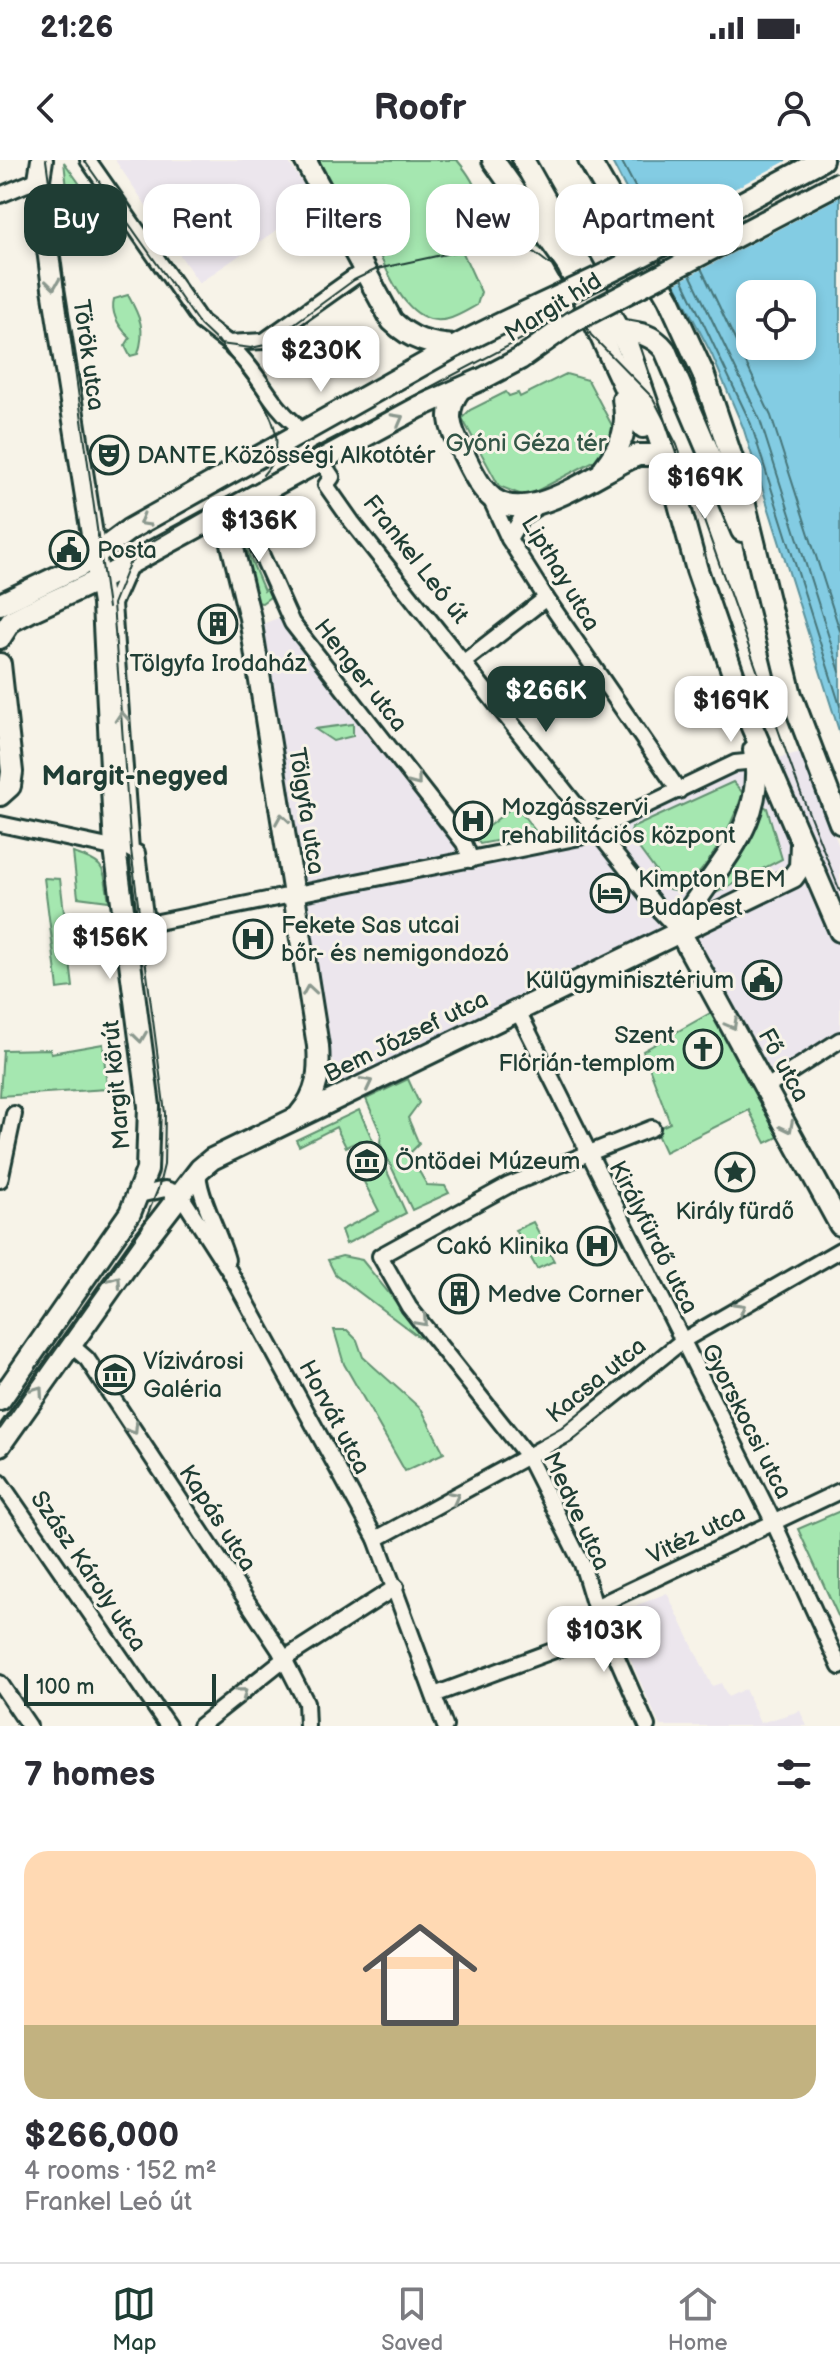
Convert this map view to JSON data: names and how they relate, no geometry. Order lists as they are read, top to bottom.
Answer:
{
  "streets": {
    "main road": [
      "Margit híd",
      "Török utca",
      "Tölgyfa utca",
      "Bem József utca",
      "Fő utca",
      "Margit körút"
    ],
    "street": [
      "Frankel Leó út",
      "Lipthay utca",
      "Henger utca",
      "Királyfürdő utca",
      "Kacsa utca",
      "Horvát utca",
      "Gyorskocsi utca",
      "Medve utca",
      "Kapás utca",
      "Vitéz utca",
      "Szász Károly utca"
    ]
  },
  "crossings": [
    ["Török utca", "Margit körút"],
    ["Frankel Leó út", "Bem József utca"],
    ["Frankel Leó út", "Fő utca"],
    ["Henger utca", "Tölgyfa utca"],
    ["Tölgyfa utca", "Bem József utca"],
    ["Tölgyfa utca", "Margit körút"],
    ["Bem József utca", "Fő utca"],
    ["Bem József utca", "Királyfürdő utca"],
    ["Bem József utca", "Horvát utca"],
    ["Királyfürdő utca", "Kacsa utca"],
    ["Királyfürdő utca", "Gyorskocsi utca"],
    ["Királyfürdő utca", "Medve utca"],
    ["Kacsa utca", "Horvát utca"],
    ["Kacsa utca", "Gyorskocsi utca"],
    ["Kacsa utca", "Medve utca"],
    ["Gyorskocsi utca", "Vitéz utca"],
    ["Medve utca", "Vitéz utca"]
  ],
  "one_way": [
    "Török utca",
    "Henger utca",
    "Tölgyfa utca",
    "Bem József utca",
    "Fő utca",
    "Kacsa utca",
    "Kapás utca"
  ],
  "districts": ["Margit-negyed"],
  "parks": ["Gyóni Géza tér"],
  "places": {
    "theatre": ["DANTE Közösségi Alkotótér"],
    "public building": ["Posta", "Külügyminisztérium"],
    "building": ["Tölgyfa Irodaház", "Medve Corner"],
    "hospital": ["Mozgásszervi rehabilitációs központ", "Fekete Sas utcai bőr- és nemigondozó", "Cakó Klinika"],
    "hotel": ["Kimpton BEM Budapest"],
    "church": ["Szent Flórián-templom"],
    "museum": ["Öntödei Múzeum", "Vízivárosi Galéria"],
    "place": ["Király fürdő"]
  },
  "scale_bar": "100 m",
  "page": {
    "status": "21:26",
    "header": "Roofr",
    "chip": [
      "Buy",
      "Rent",
      "Filters",
      "New",
      "Apartment"
    ],
    "price": [
      "$230K",
      "$169K",
      "$136K",
      "$266K",
      "$169K",
      "$156K",
      "$103K"
    ],
    "scale": "100 m",
    "heading": "7 homes",
    "list": [
      {
        "name": "$266,000",
        "note": "4 rooms · 152 m² · Frankel Leó út"
      }
    ],
    "tabs": ["Map", "Saved", "Home"]
  }
}
